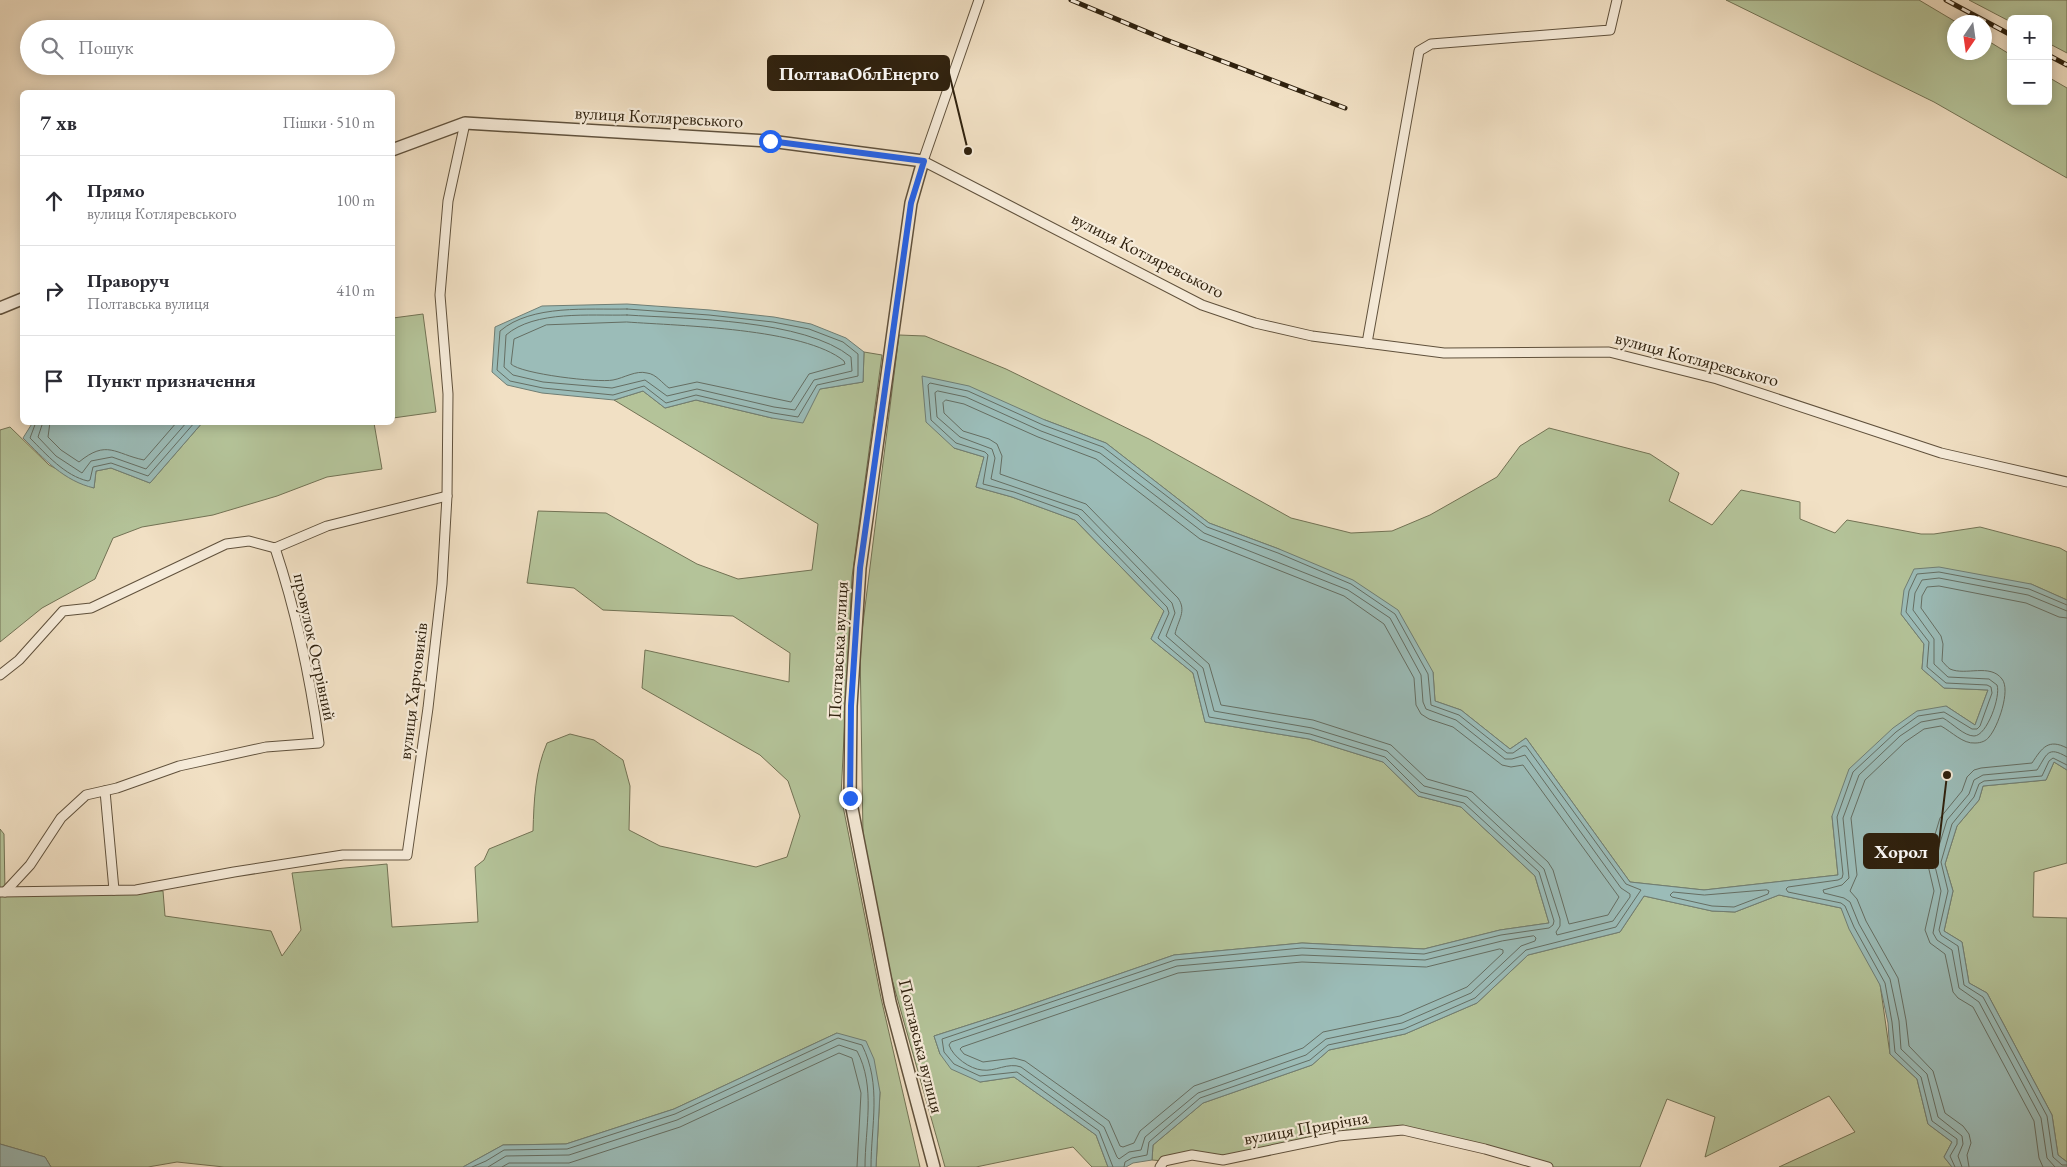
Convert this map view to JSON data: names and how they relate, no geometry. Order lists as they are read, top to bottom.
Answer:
{
  "streets": {
    "street": [
      "вулиця Котляревського",
      "провулок Острівний",
      "Полтавська вулиця",
      "вулиця Харчовиків",
      "вулиця Прирічна"
    ]
  },
  "crossings": [
    ["вулиця Котляревського", "Полтавська вулиця"],
    ["вулиця Котляревського", "вулиця Харчовиків"]
  ],
  "places": ["ПолтаваОблЕнерго", "Хорол"],
  "north": "bottom",
  "page": {
    "map_buttons": ["+", "−"],
    "search": "Пошук",
    "heading": ["7 хв", "Пішки · 510 m"],
    "list": [
      ["Прямо", "вулиця Котляревського", "100 m"],
      ["Праворуч", "Полтавська вулиця", "410 m"],
      "Пункт призначення"
    ]
  }
}
